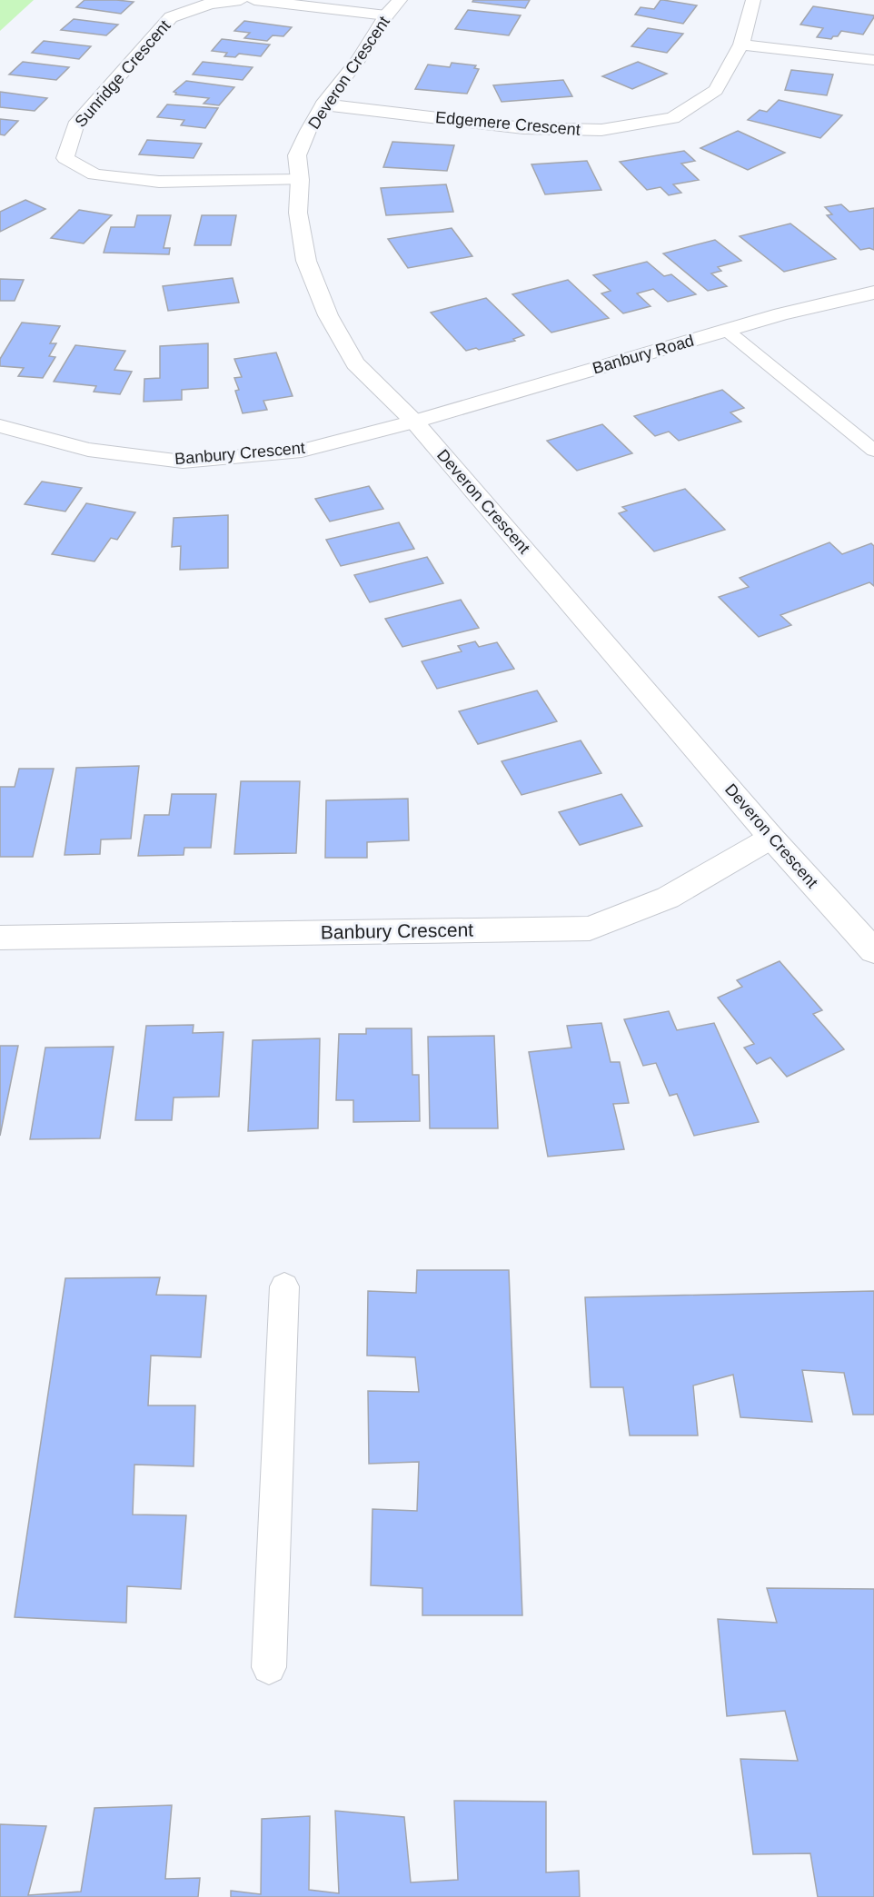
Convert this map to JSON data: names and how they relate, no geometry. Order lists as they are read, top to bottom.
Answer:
{
  "streets": {
    "street": [
      "Deveron Crescent",
      "Sunridge Crescent",
      "Edgemere Crescent",
      "Banbury Road",
      "Banbury Crescent"
    ]
  },
  "crossings": [
    ["Deveron Crescent", "Sunridge Crescent"],
    ["Deveron Crescent", "Edgemere Crescent"],
    ["Deveron Crescent", "Banbury Road"],
    ["Deveron Crescent", "Banbury Crescent"],
    ["Banbury Road", "Banbury Crescent"]
  ]
}
